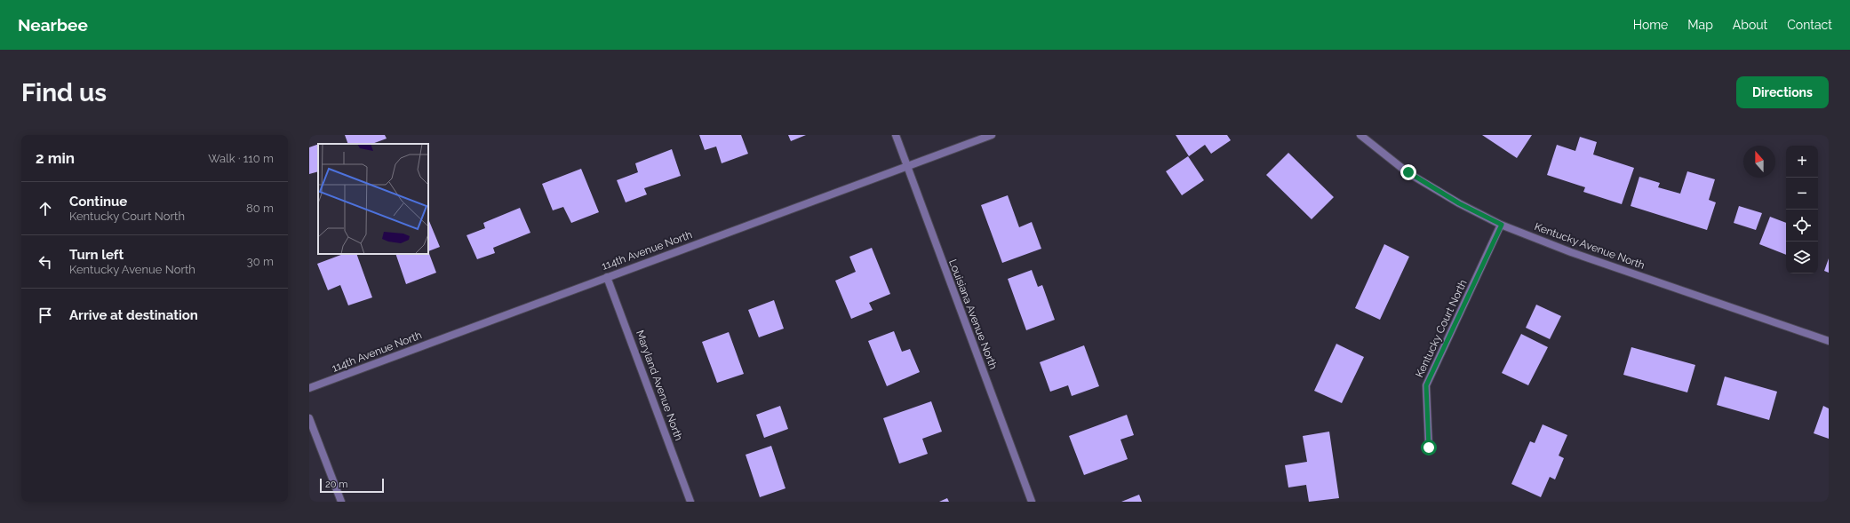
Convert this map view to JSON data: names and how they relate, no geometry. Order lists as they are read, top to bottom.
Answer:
{
  "streets": {
    "street": [
      "Kentucky Avenue North",
      "114th Avenue North",
      "Louisiana Avenue North",
      "Kentucky Court North",
      "Maryland Avenue North"
    ]
  },
  "crossings": [
    ["Kentucky Avenue North", "Kentucky Court North"],
    ["114th Avenue North", "Louisiana Avenue North"],
    ["114th Avenue North", "Maryland Avenue North"]
  ],
  "scale_bar": "20 m",
  "north": "top",
  "page": {
    "header": "Nearbee",
    "nav": [
      "Home",
      "Map",
      "About",
      "Contact"
    ],
    "buttons": "Directions",
    "title": "Find us",
    "heading": ["2 min", "Walk · 110 m"],
    "map_buttons": ["+", "−"],
    "list": [
      ["Continue", "Kentucky Court North", "80 m"],
      ["Turn left", "Kentucky Avenue North", "30 m"],
      "Arrive at destination"
    ],
    "scale": "20 m"
  }
}
